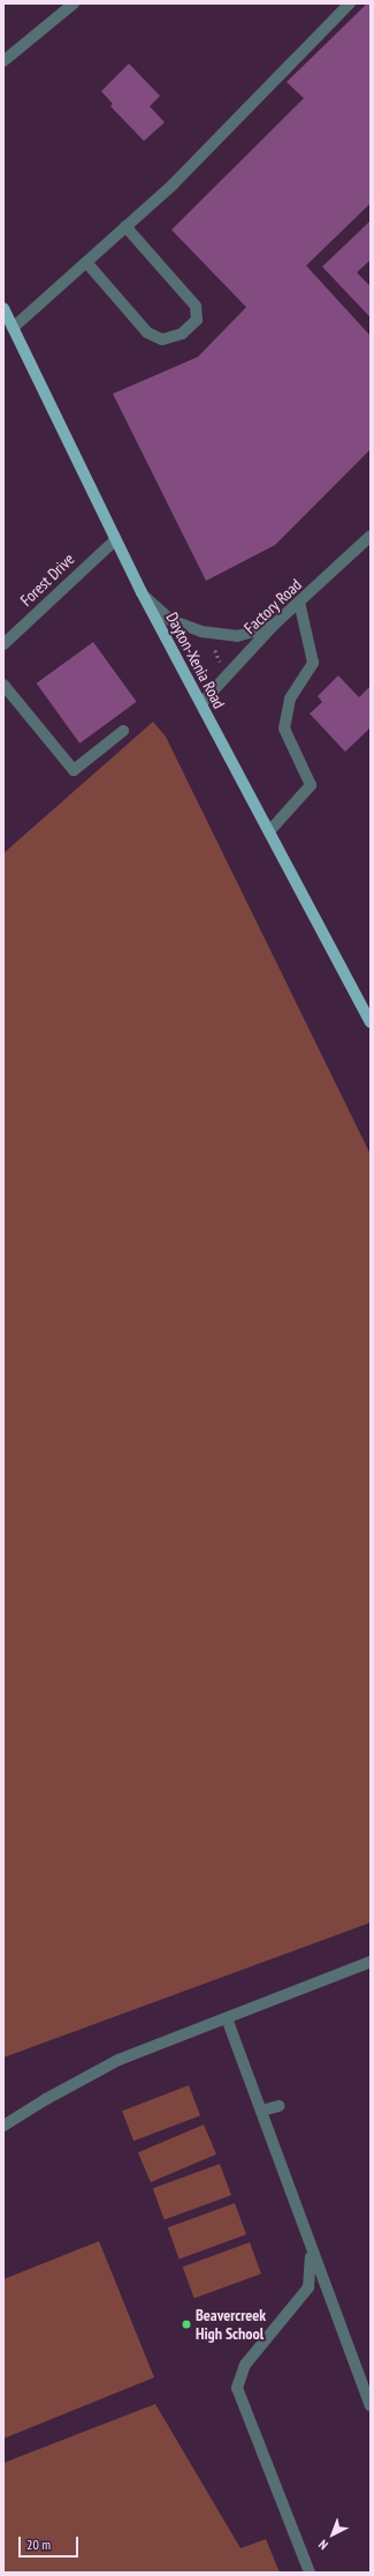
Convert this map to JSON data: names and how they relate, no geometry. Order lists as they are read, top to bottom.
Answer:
{
  "streets": {
    "main road": ["Dayton-Xenia Road"],
    "street": ["Forest Drive", "Factory Road"]
  },
  "crossings": [
    ["Forest Drive", "Dayton-Xenia Road"],
    ["Factory Road", "Dayton-Xenia Road"]
  ],
  "places": ["Beavercreek High School"],
  "scale_bar": "20 m",
  "north": "bottom left"
}
